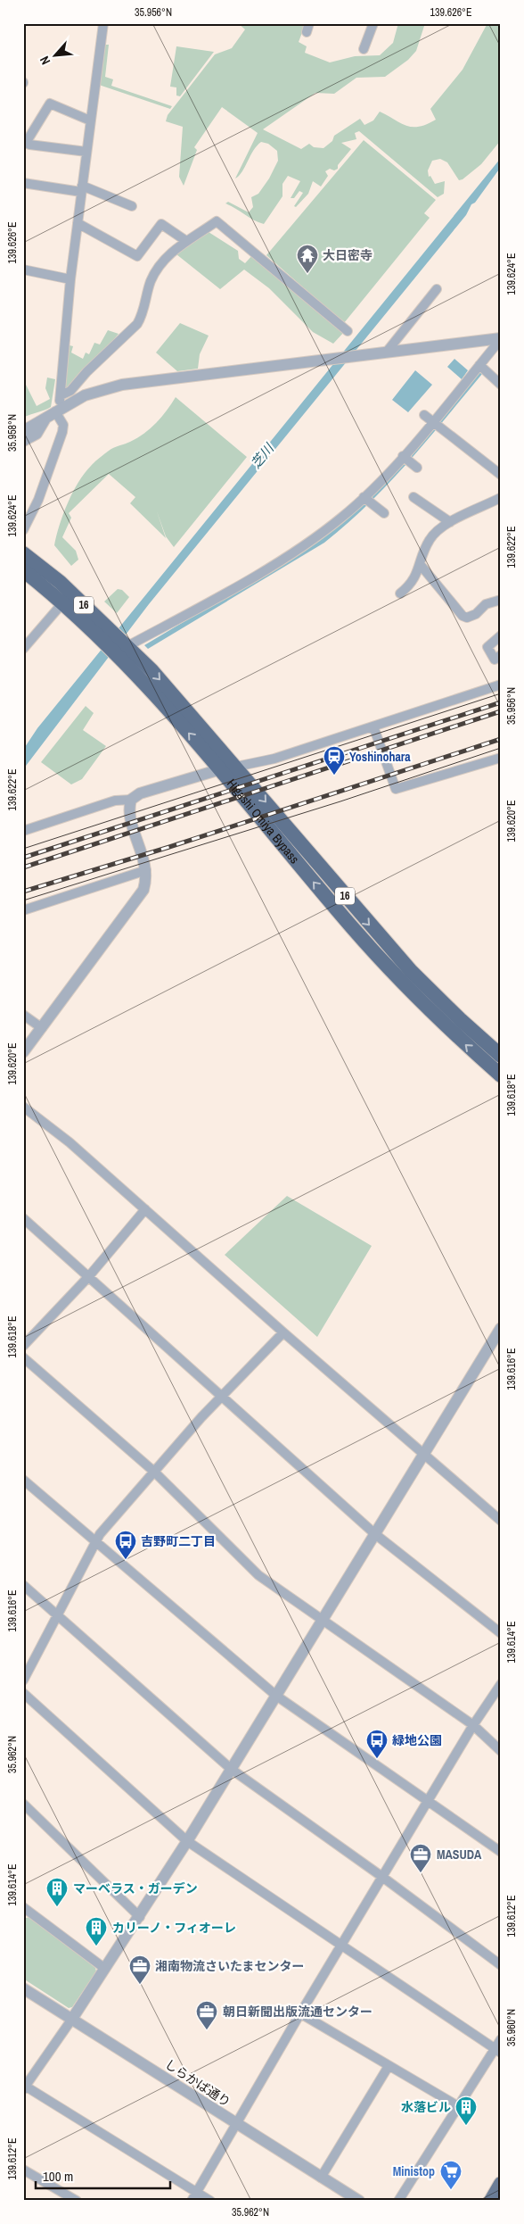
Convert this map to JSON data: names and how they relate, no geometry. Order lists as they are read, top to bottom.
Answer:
{
  "streets": {
    "highway": ["16", "Higashi Omiya Bypass"],
    "street": ["しらかば通り"]
  },
  "crossings": [
    ["16", "Higashi Omiya Bypass"]
  ],
  "water": ["芝川"],
  "places": {
    "temple": ["大日密寺"],
    "station": ["Yoshinohara"],
    "bus stop": ["吉野町二丁目", "緑地公園"],
    "office": ["MASUDA", "湘南物流さいたまセンター", "朝日新聞出版流通センター"],
    "building": ["マーベラス・ガーデン", "カリーノ・フィオーレ", "水落ビル"],
    "supermarket": ["Ministop"]
  },
  "scale_bar": "100 m",
  "north": "bottom left",
  "coordinates": [
    "35.956°N",
    "139.626°E",
    "139.624°E",
    "35.958°N",
    "139.622°E",
    "139.620°E",
    "139.618°E",
    "139.616°E",
    "139.614°E",
    "35.962°N",
    "139.612°E",
    "35.960°N"
  ]
}
